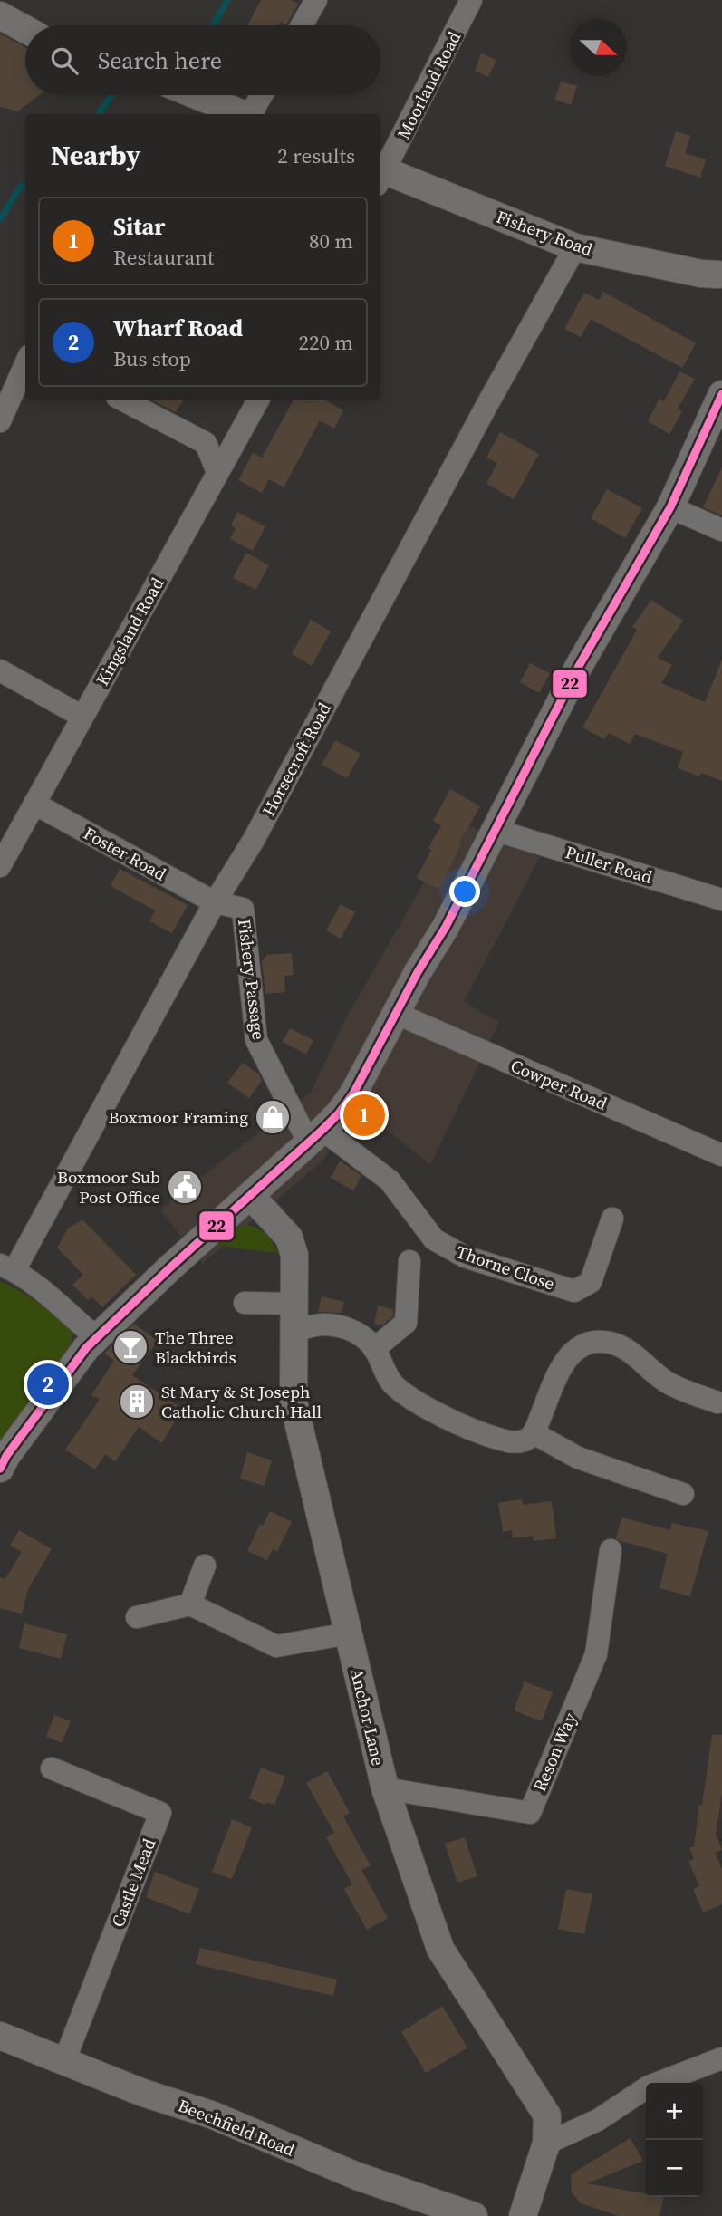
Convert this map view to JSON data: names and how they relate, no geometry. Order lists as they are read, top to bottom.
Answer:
{
  "streets": {
    "street": [
      "Moorland Road",
      "Fishery Road",
      "Kingsland Road",
      "Horsecroft Road",
      "Foster Road",
      "Puller Road",
      "Fishery Passage",
      "Cowper Road",
      "Thorne Close",
      "Anchor Lane",
      "Reson Way",
      "Castle Mead",
      "Beechfield Road"
    ]
  },
  "crossings": [
    ["Fishery Road", "Horsecroft Road"],
    ["Kingsland Road", "Foster Road"],
    ["Horsecroft Road", "Foster Road"],
    ["Horsecroft Road", "Fishery Passage"],
    ["Foster Road", "Fishery Passage"],
    ["Fishery Passage", "Thorne Close"],
    ["Anchor Lane", "Reson Way"],
    ["Castle Mead", "Beechfield Road"]
  ],
  "places": {
    "shop": ["Boxmoor Framing"],
    "public building": ["Boxmoor Sub Post Office"],
    "bar": ["The Three Blackbirds"],
    "building": ["St Mary & St Joseph Catholic Church Hall"]
  },
  "lines": ["transit line 22"],
  "north": "right",
  "page": {
    "search": "Search here",
    "heading": ["Nearby", "2 results"],
    "list": [
      {
        "mark": "1",
        "name": "Sitar",
        "note": "Restaurant",
        "value": "80 m"
      },
      {
        "mark": "2",
        "name": "Wharf Road",
        "note": "Bus stop",
        "value": "220 m"
      }
    ],
    "pins": ["1", "2"],
    "map_buttons": ["+", "−"]
  }
}
